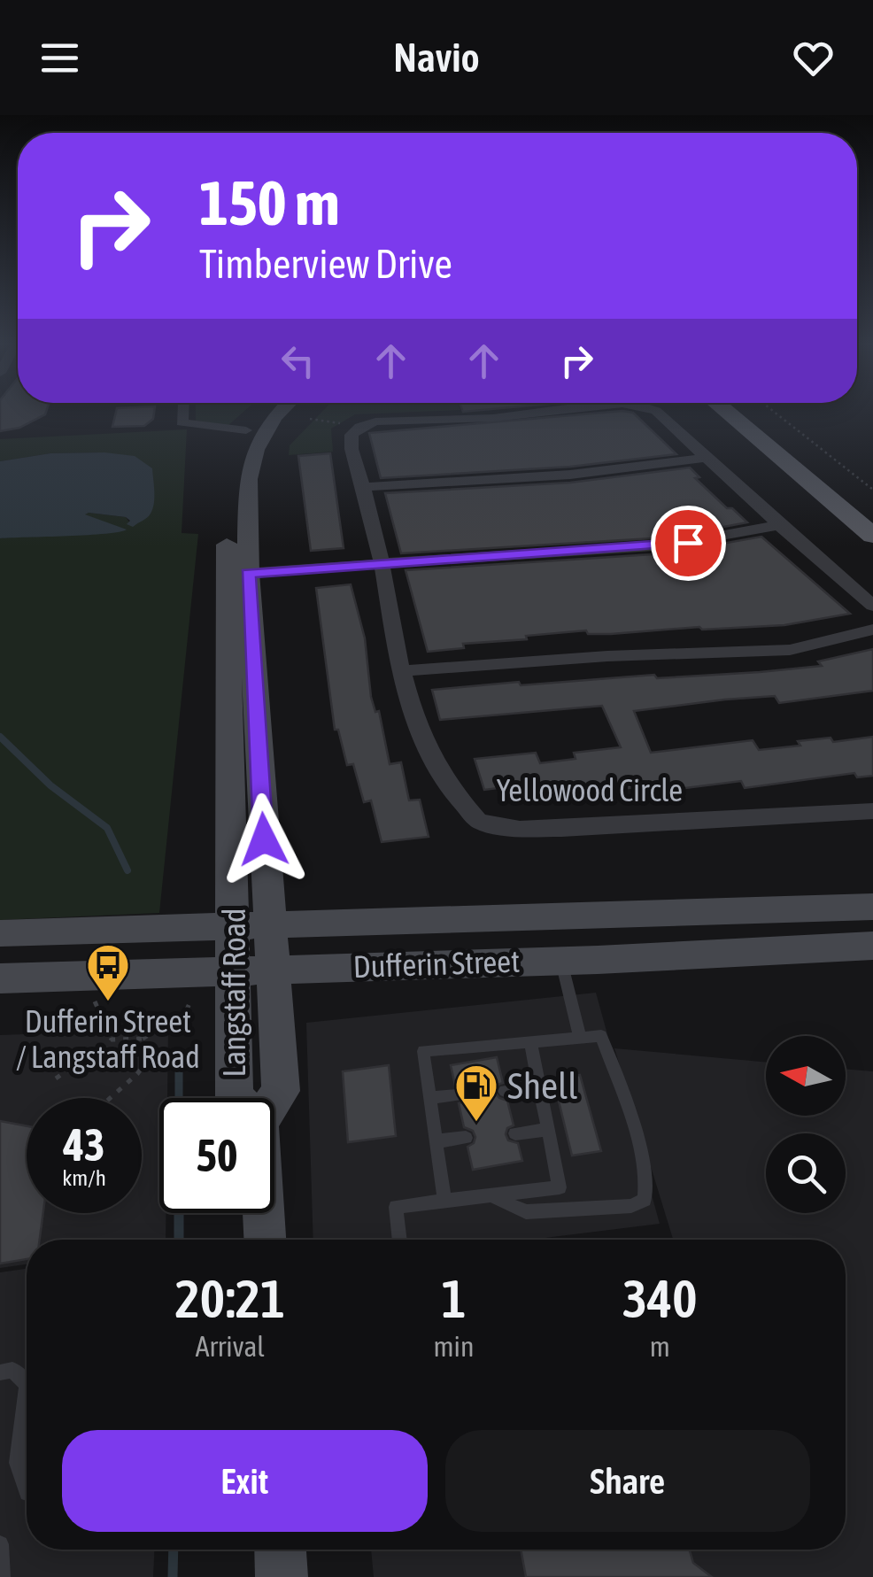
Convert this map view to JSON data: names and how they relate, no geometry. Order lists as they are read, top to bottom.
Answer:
{
  "streets": {
    "main road": ["Dufferin Street", "Langstaff Road"],
    "street": ["Yellowood Circle"]
  },
  "crossings": [
    ["Dufferin Street", "Langstaff Road"]
  ],
  "places": {
    "bus stop": ["Dufferin Street / Langstaff Road"],
    "fuel station": ["Shell"]
  },
  "north": "left",
  "page": {
    "header": "Navio",
    "turn": ["150 m", "Timberview Drive"],
    "speed": "43 km/h",
    "limit": "50",
    "eta": [
      "20:21",
      "Arrival",
      "1",
      "min",
      "340",
      "m"
    ],
    "buttons": ["Exit", "Share"]
  }
}
